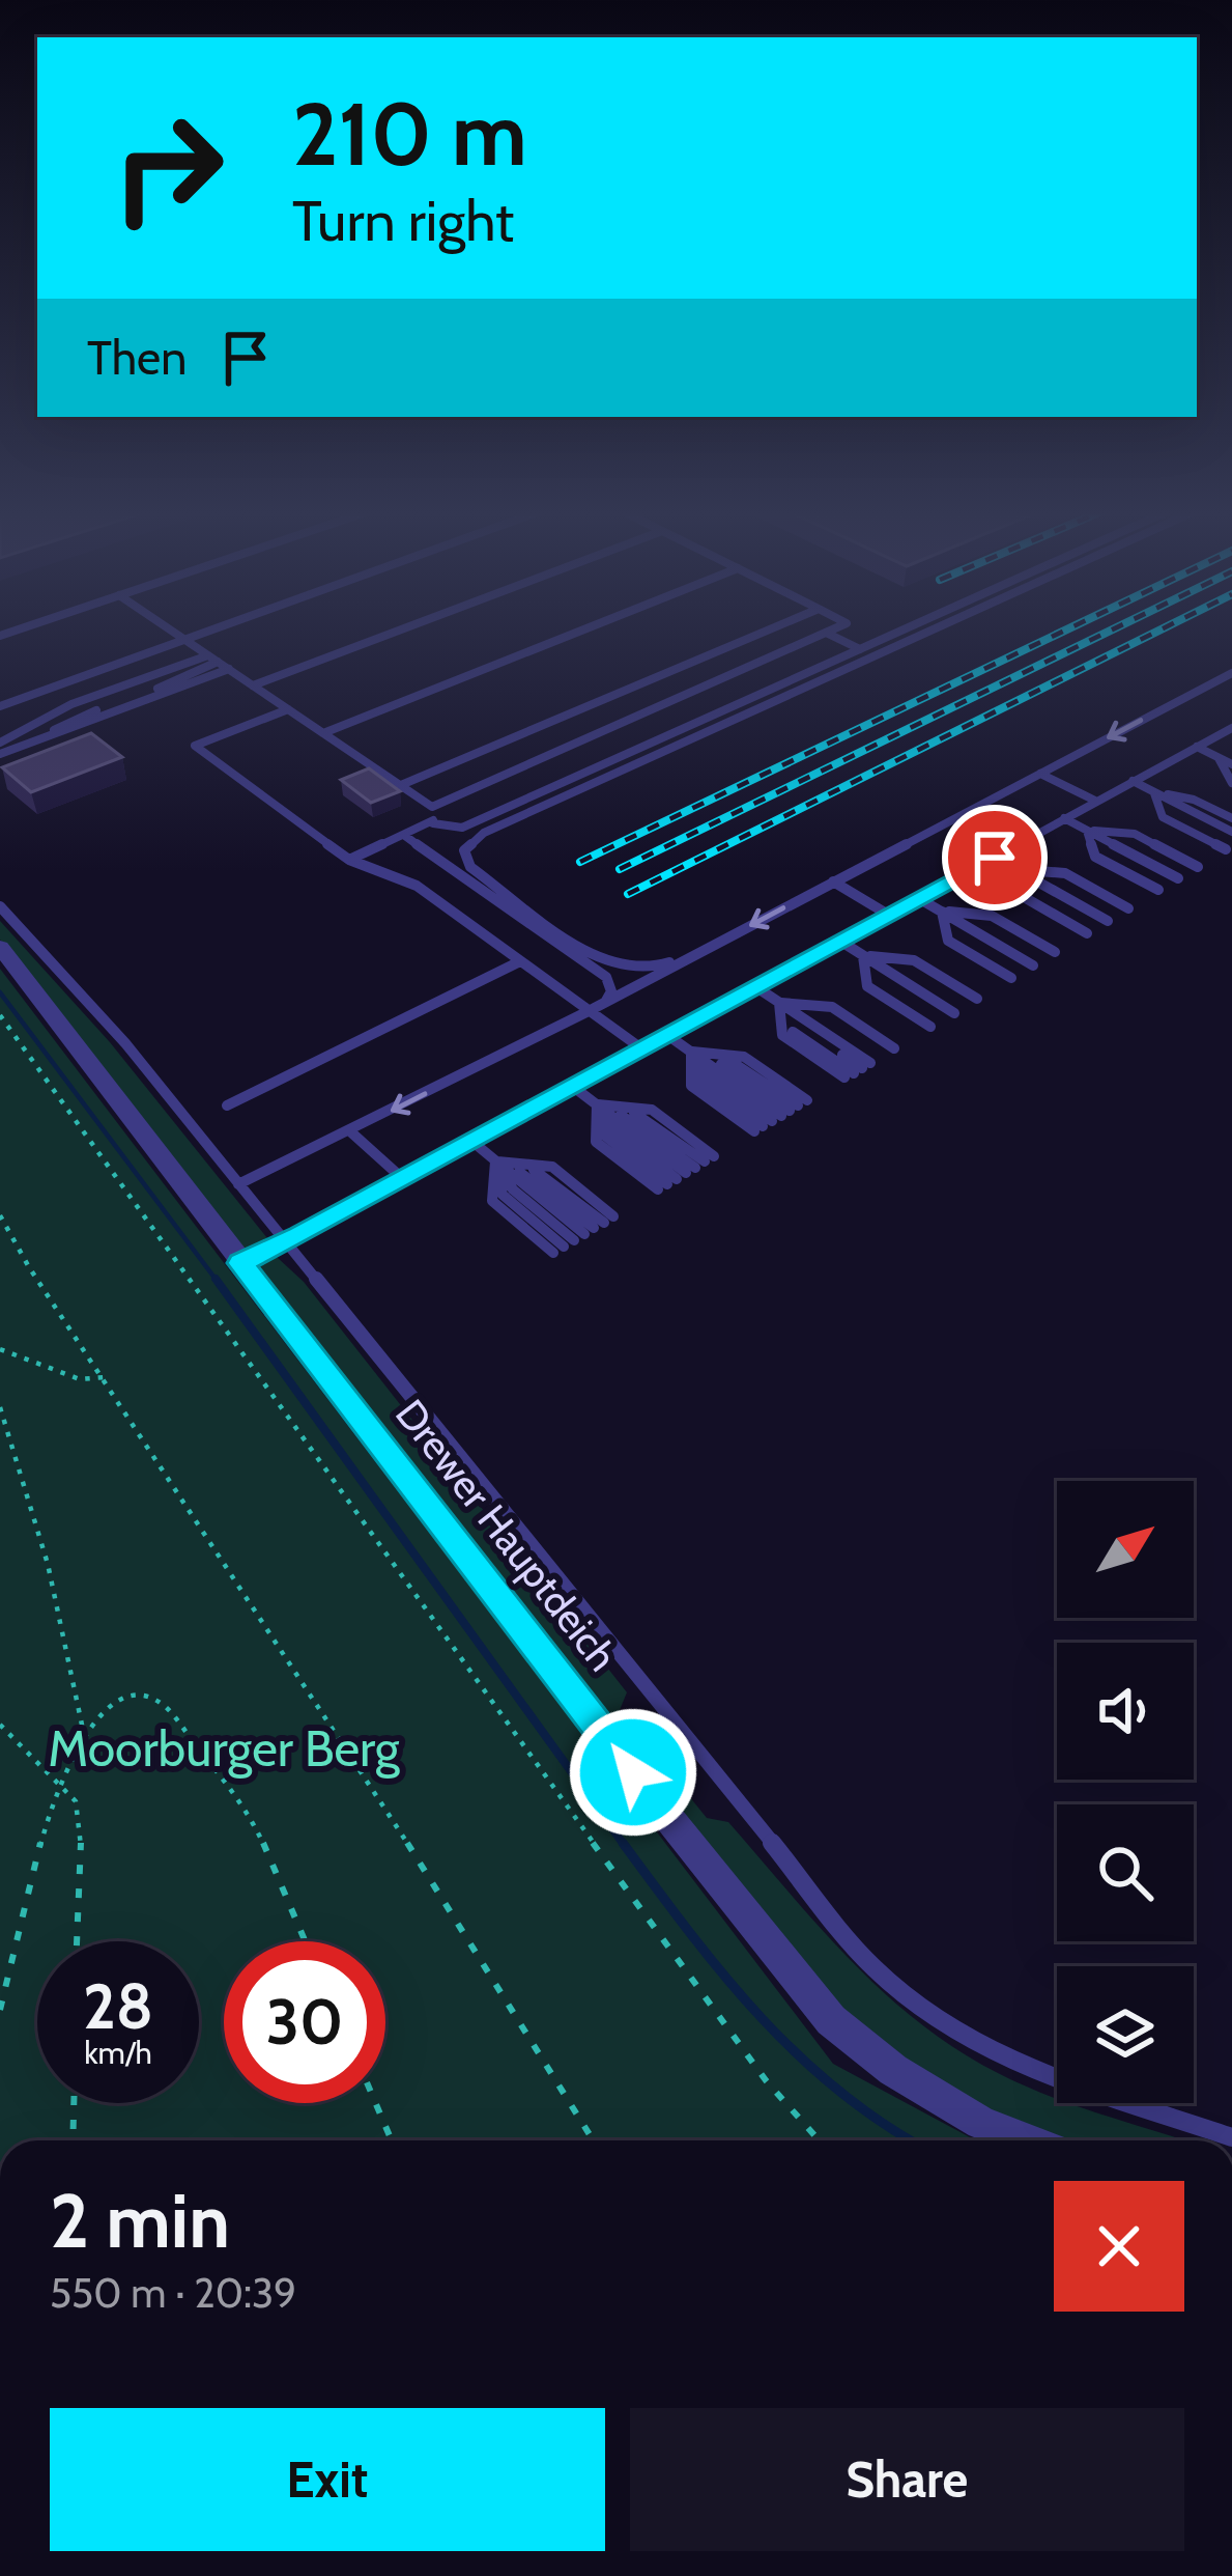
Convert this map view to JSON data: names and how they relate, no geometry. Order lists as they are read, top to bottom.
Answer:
{
  "streets": {
    "street": ["Drewer Hauptdeich"]
  },
  "parks": ["Moorburger Berg"],
  "north": "top right",
  "page": {
    "turn": ["210 m", "Turn right"],
    "then": "Then",
    "speed": "28 km/h",
    "limit": "30",
    "heading": ["2 min", "550 m · 20:39"],
    "buttons": ["Exit", "Share"]
  }
}
